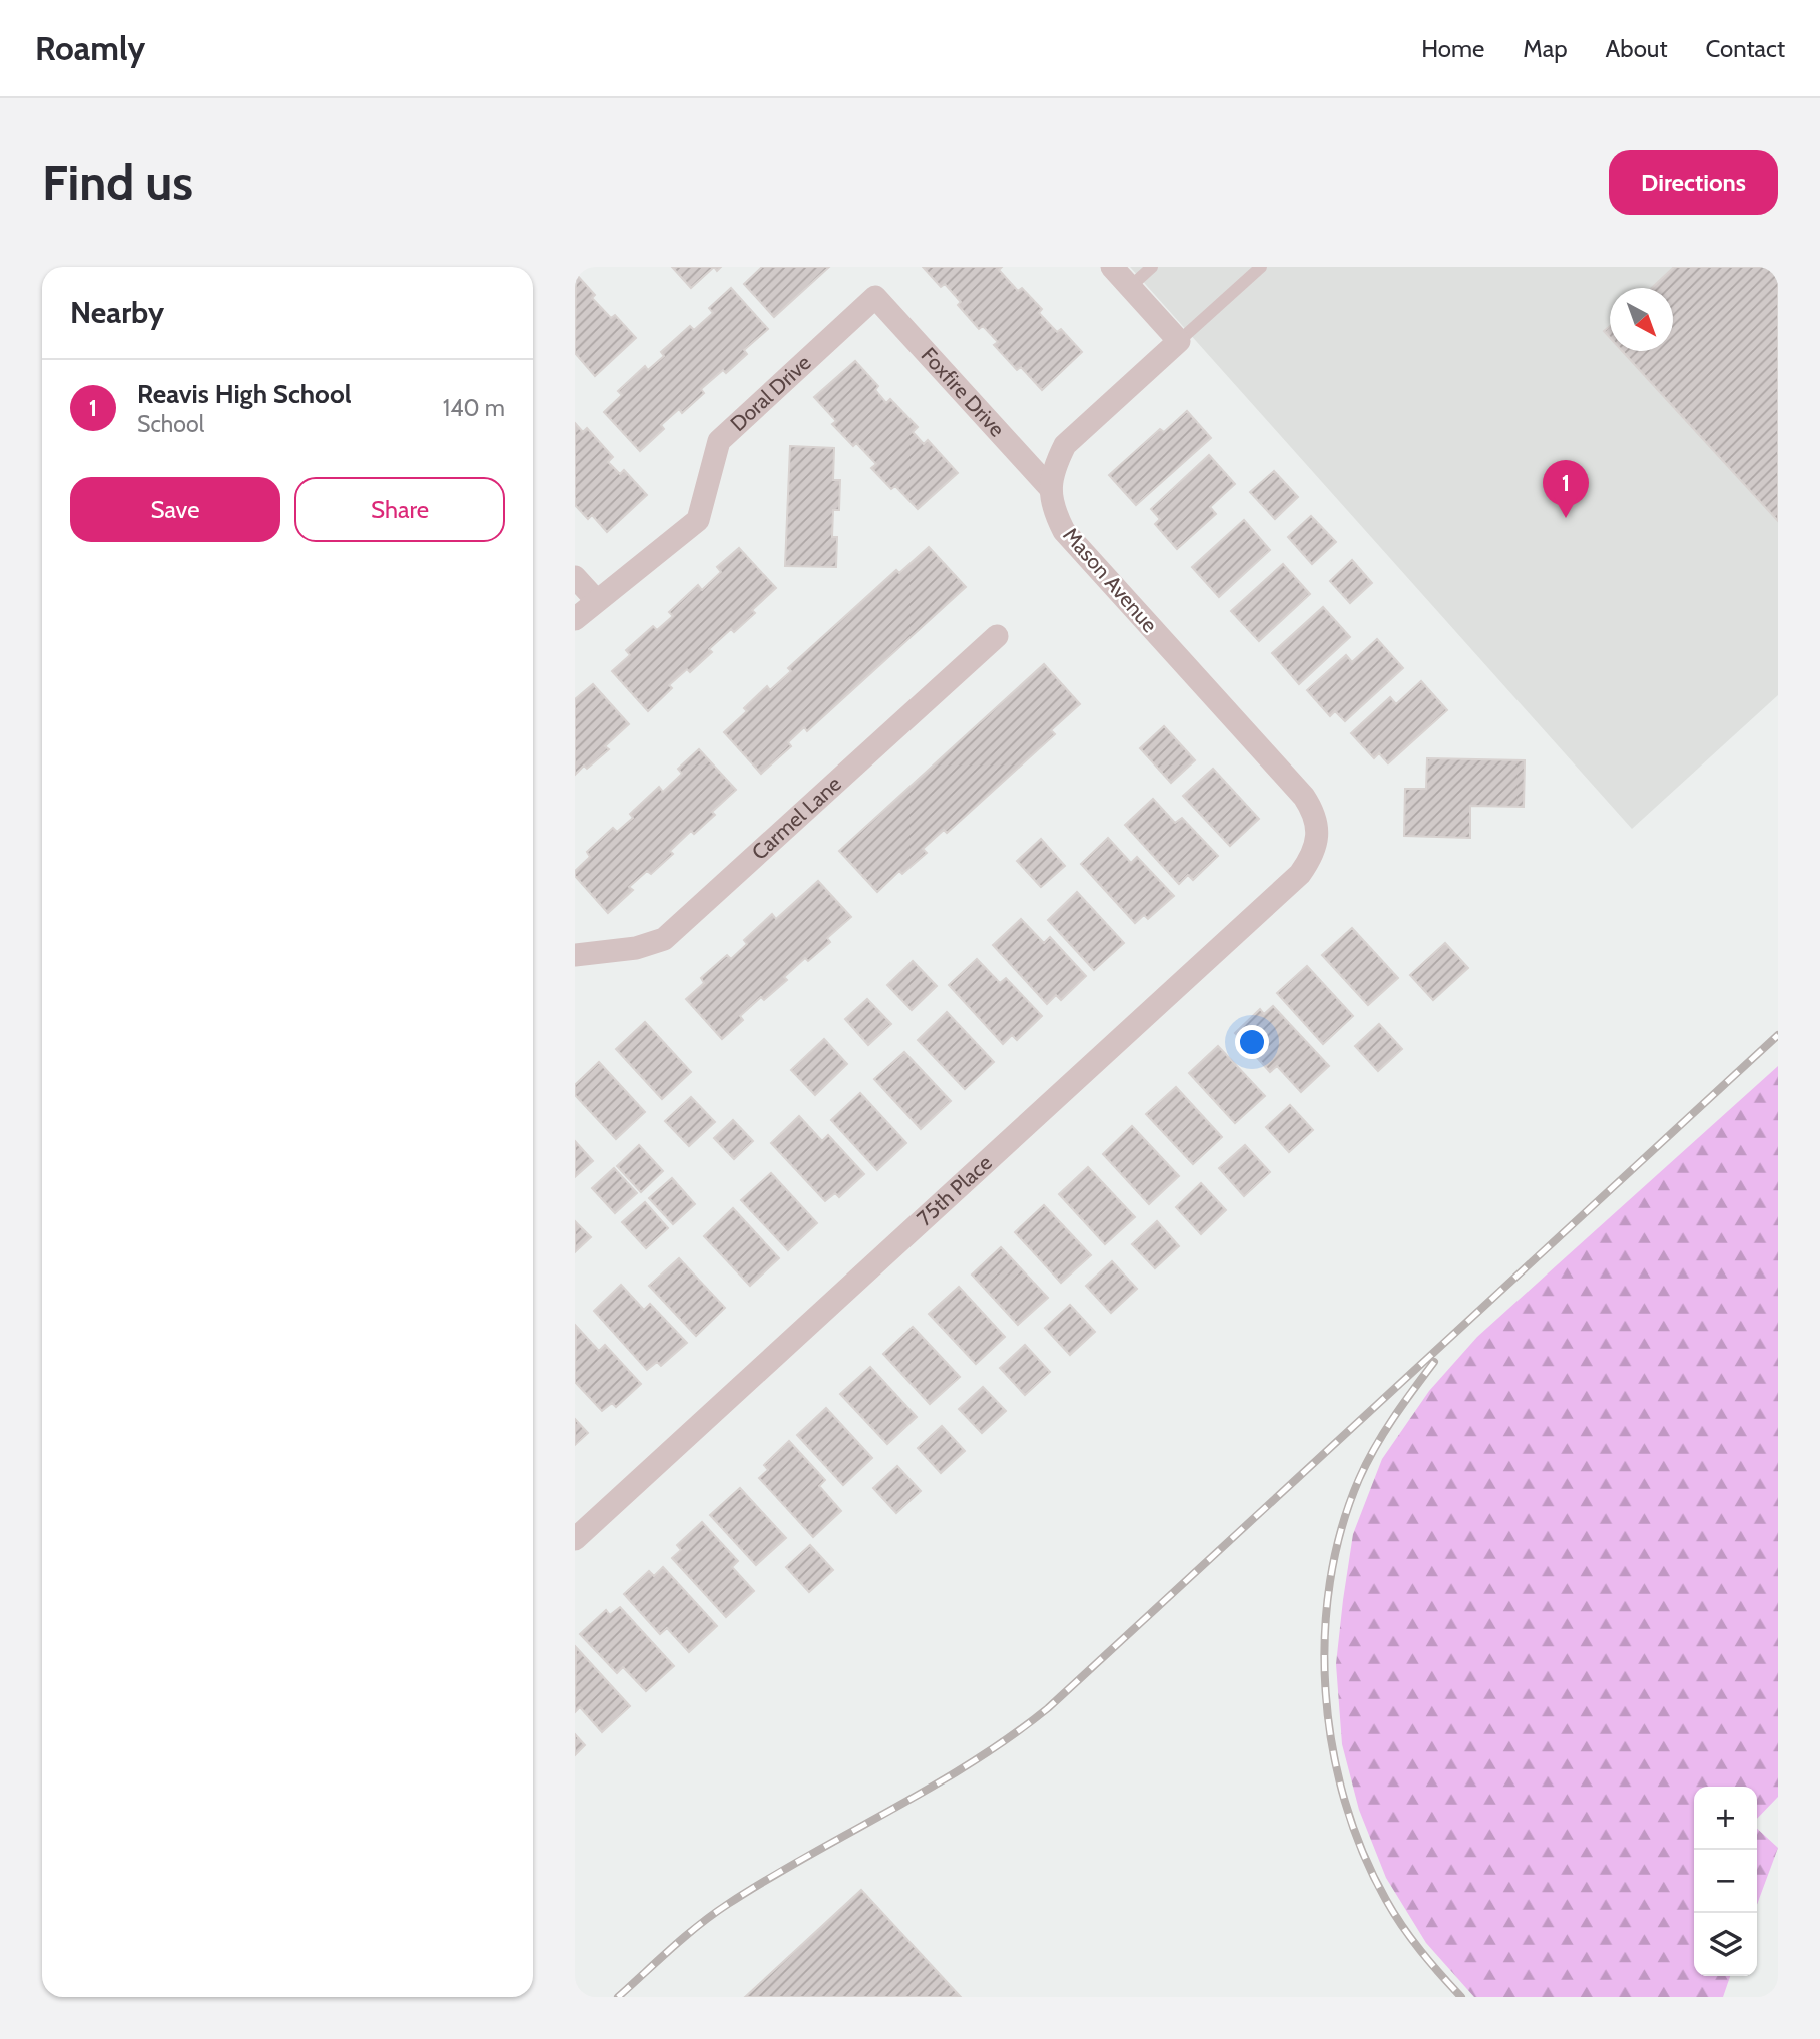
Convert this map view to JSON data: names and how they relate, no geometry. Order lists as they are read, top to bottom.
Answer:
{
  "streets": {
    "street": [
      "Doral Drive",
      "Foxfire Drive",
      "Mason Avenue",
      "Carmel Lane",
      "75th Place"
    ]
  },
  "crossings": [
    ["Doral Drive", "Foxfire Drive"],
    ["Foxfire Drive", "Mason Avenue"],
    ["Mason Avenue", "75th Place"]
  ],
  "north": "bottom right",
  "page": {
    "header": "Roamly",
    "nav": [
      "Home",
      "Map",
      "About",
      "Contact"
    ],
    "buttons": [
      "Directions",
      ["Save", "Share"]
    ],
    "title": "Find us",
    "heading": "Nearby",
    "list": [
      {
        "mark": "1",
        "name": "Reavis High School",
        "note": "School",
        "value": "140 m"
      }
    ],
    "pins": "1",
    "map_buttons": ["+", "−"]
  }
}
